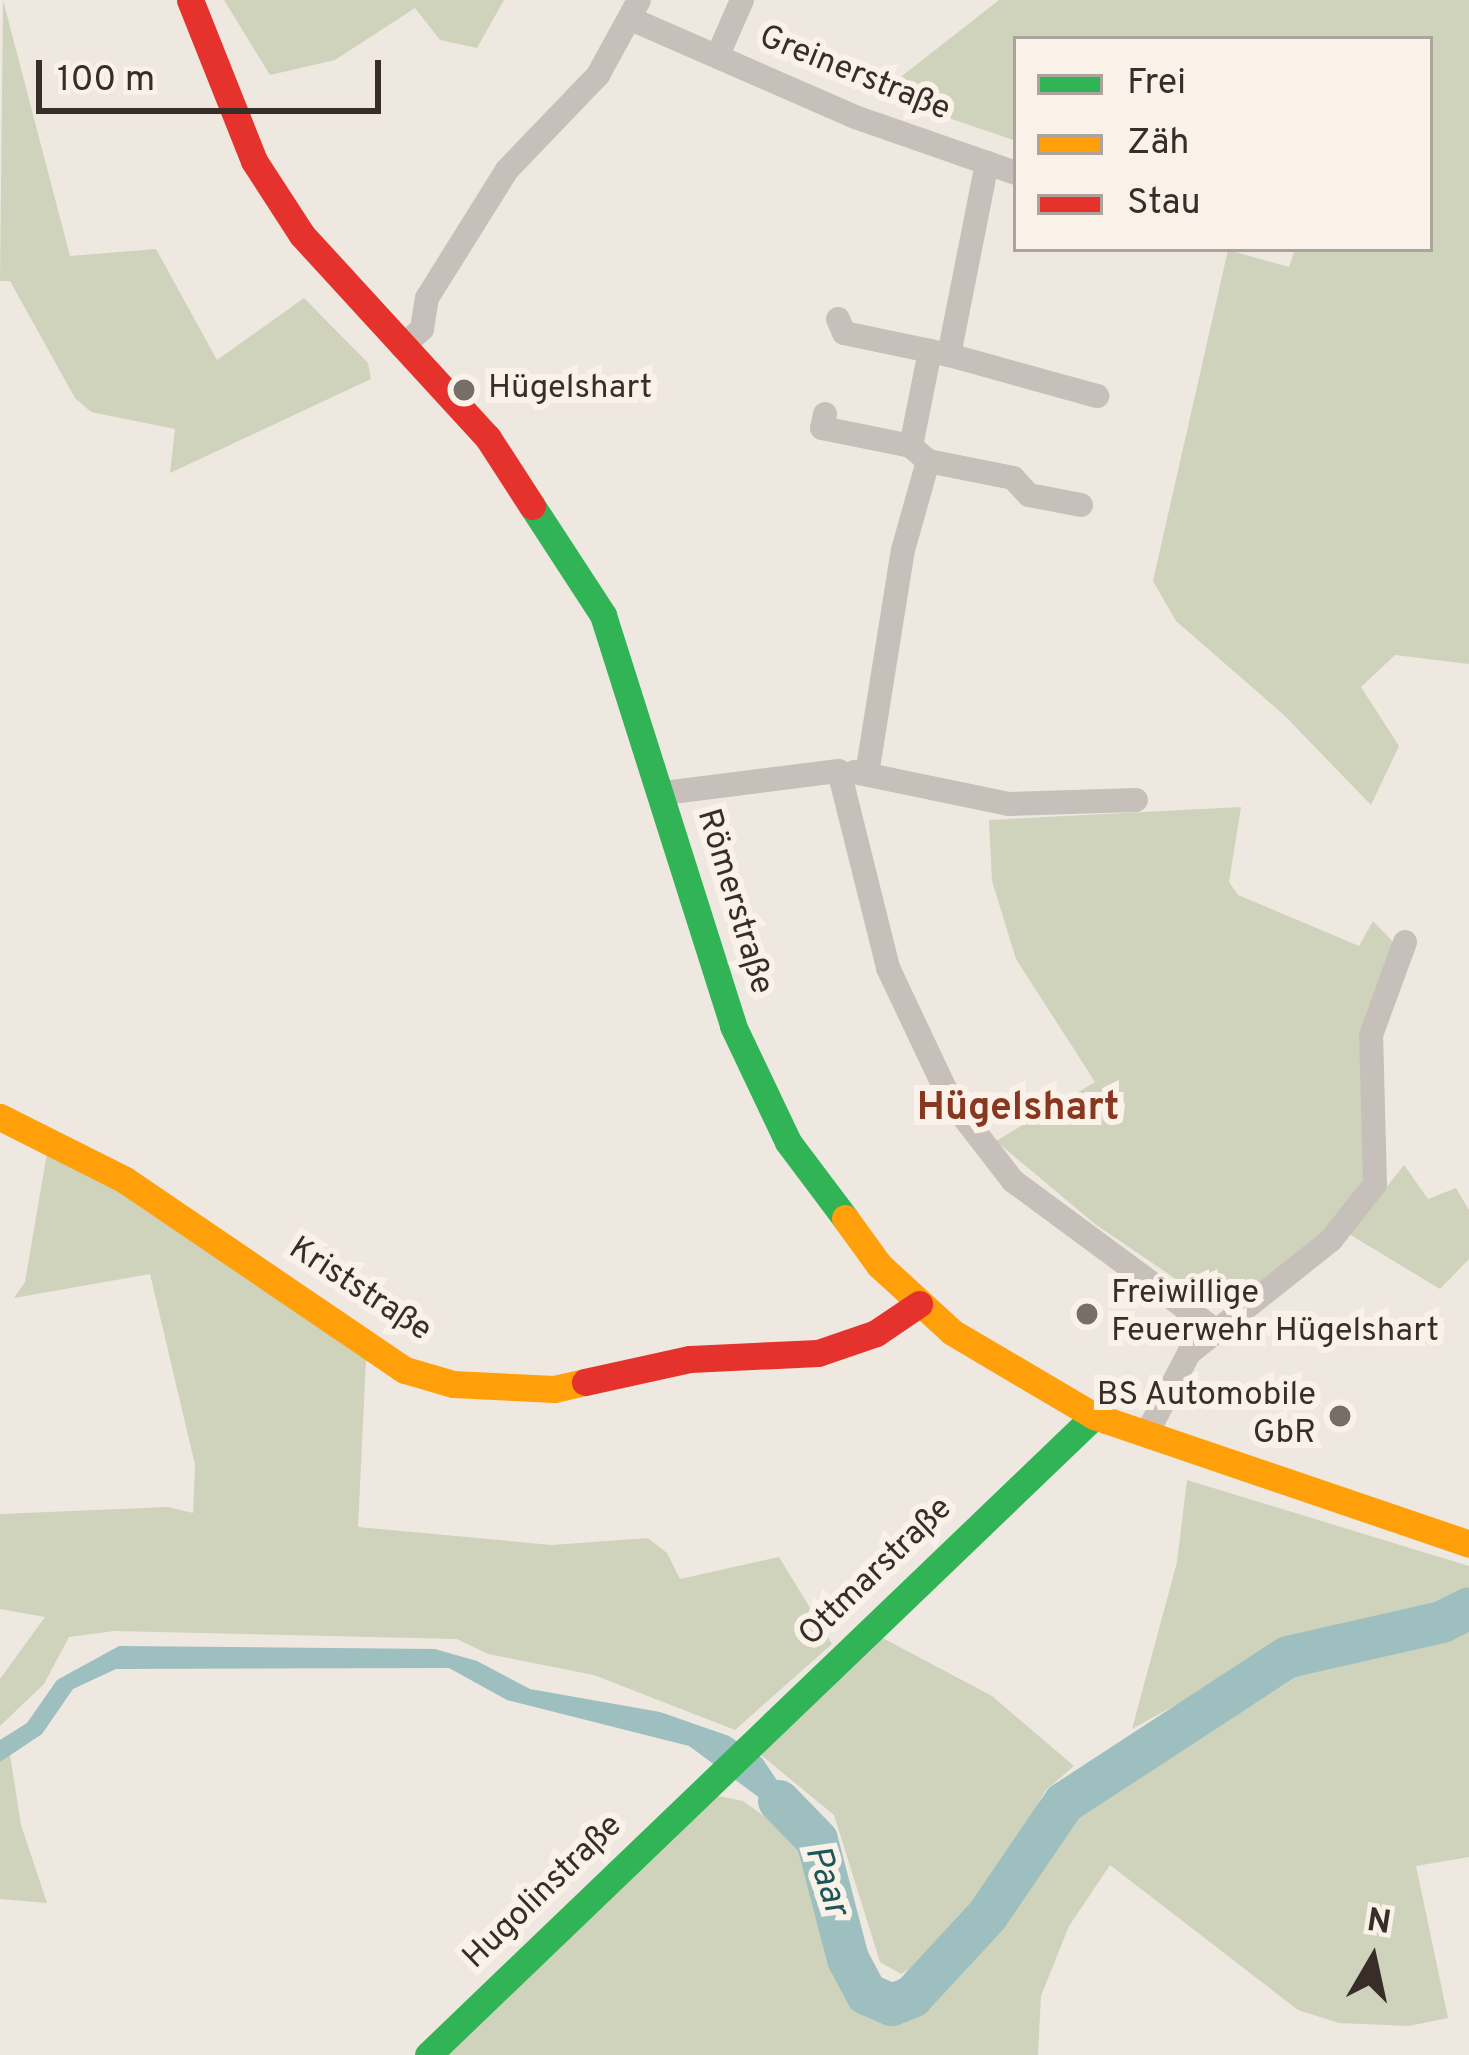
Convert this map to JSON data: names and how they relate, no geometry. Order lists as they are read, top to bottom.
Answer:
{
  "streets": {
    "main road": [
      "Römerstraße",
      "Kriststraße",
      "Ottmarstraße",
      "Hugolinstraße"
    ],
    "street": ["Greinerstraße"]
  },
  "crossings": [
    ["Greinerstraße", "Römerstraße"],
    ["Römerstraße", "Kriststraße"],
    ["Römerstraße", "Ottmarstraße"],
    ["Ottmarstraße", "Hugolinstraße"]
  ],
  "districts": ["Hügelshart"],
  "water": ["Paar"],
  "places": ["Hügelshart", "Freiwillige Feuerwehr Hügelshart", "BS Automobile GbR"],
  "legend": ["Frei", "Zäh", "Stau"],
  "scale_bar": "100 m",
  "north": "top"
}
